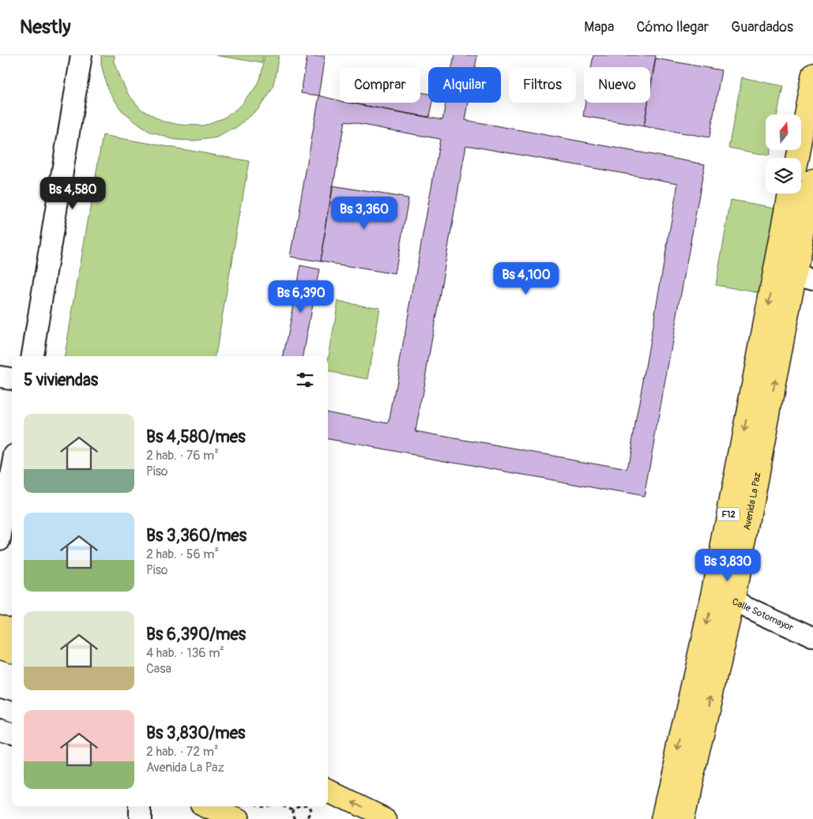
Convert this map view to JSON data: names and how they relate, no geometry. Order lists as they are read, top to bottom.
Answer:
{
  "streets": {
    "main road": ["Avenida La Paz", "F12"],
    "street": ["Calle Sotomayor"]
  },
  "crossings": [
    ["Avenida La Paz", "Calle Sotomayor"]
  ],
  "north": "top",
  "page": {
    "header": "Nestly",
    "nav": ["Mapa", "Cómo llegar", "Guardados"],
    "chip": [
      "Comprar",
      "Alquilar",
      "Filtros",
      "Nuevo"
    ],
    "price": [
      "Bs 4,580",
      "Bs 3,360",
      "Bs 4,100",
      "Bs 6,390",
      "Bs 3,830"
    ],
    "heading": "5 viviendas",
    "list": [
      {
        "name": "Bs 4,580/mes",
        "note": "2 hab. · 76 m² · Piso"
      },
      {
        "name": "Bs 3,360/mes",
        "note": "2 hab. · 56 m² · Piso"
      },
      {
        "name": "Bs 6,390/mes",
        "note": "4 hab. · 136 m² · Casa"
      },
      {
        "name": "Bs 3,830/mes",
        "note": "2 hab. · 72 m² · Avenida La Paz"
      }
    ]
  }
}
